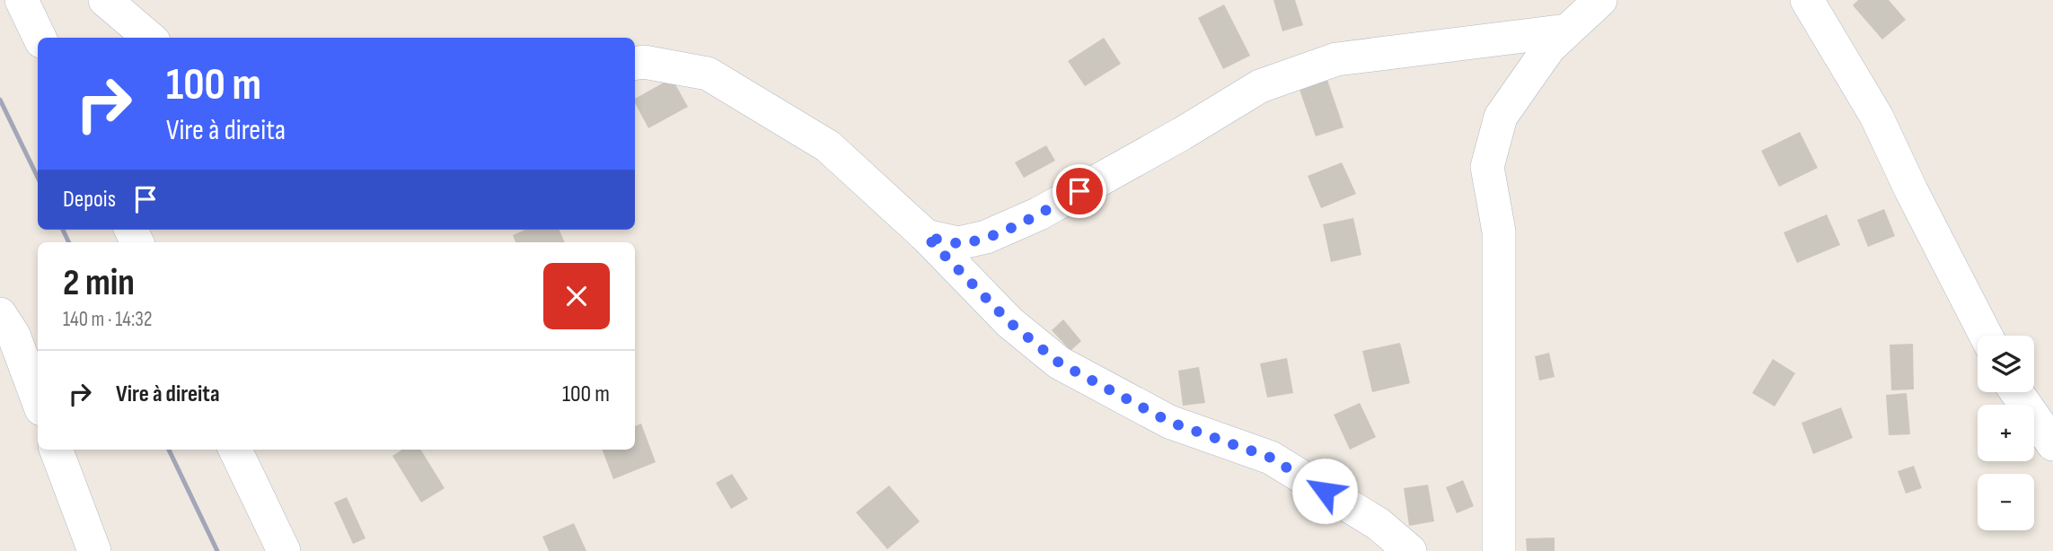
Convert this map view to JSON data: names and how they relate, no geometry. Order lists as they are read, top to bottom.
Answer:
{
  "page": {
    "turn": ["100 m", "Vire à direita"],
    "then": "Depois",
    "heading": ["2 min", "140 m · 14:32"],
    "map_buttons": ["+", "−"],
    "list": [
      {
        "name": "Vire à direita",
        "value": "100 m"
      }
    ]
  }
}
